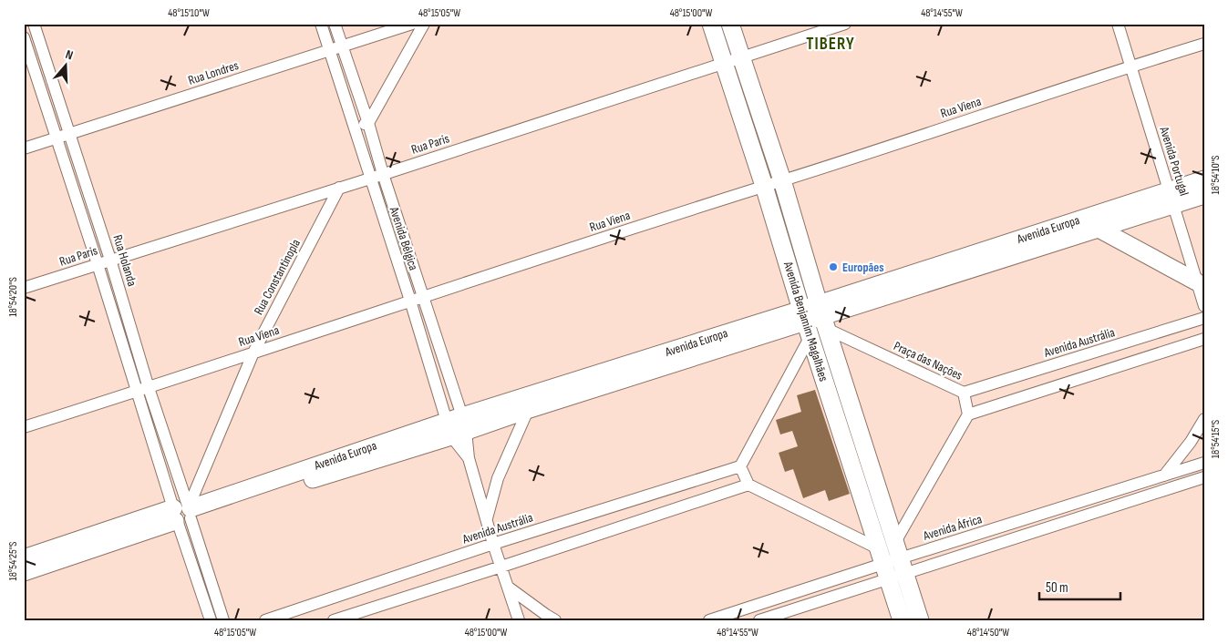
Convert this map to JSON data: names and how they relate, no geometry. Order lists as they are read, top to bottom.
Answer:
{
  "streets": {
    "main road": ["Avenida Europa", "Avenida Benjamim Magalhães"],
    "street": [
      "Rua Londres",
      "Rua Viena",
      "Rua Paris",
      "Avenida Portugal",
      "Avenida Bélgica",
      "Rua Holanda",
      "Rua Constantinopla",
      "Avenida Austrália",
      "Praça das Nações",
      "Avenida África"
    ]
  },
  "crossings": [
    ["Rua Londres", "Avenida Bélgica"],
    ["Rua Londres", "Rua Holanda"],
    ["Rua Viena", "Avenida Portugal"],
    ["Rua Viena", "Avenida Bélgica"],
    ["Rua Viena", "Rua Holanda"],
    ["Rua Viena", "Rua Constantinopla"],
    ["Rua Viena", "Avenida Benjamim Magalhães"],
    ["Rua Paris", "Avenida Bélgica"],
    ["Rua Paris", "Rua Holanda"],
    ["Rua Paris", "Rua Constantinopla"],
    ["Rua Paris", "Avenida Benjamim Magalhães"],
    ["Avenida Portugal", "Avenida Europa"],
    ["Avenida Europa", "Avenida Bélgica"],
    ["Avenida Europa", "Rua Holanda"],
    ["Avenida Europa", "Rua Constantinopla"],
    ["Avenida Europa", "Avenida Benjamim Magalhães"],
    ["Avenida Europa", "Praça das Nações"],
    ["Avenida Bélgica", "Avenida Austrália"],
    ["Rua Holanda", "Rua Constantinopla"],
    ["Avenida Benjamim Magalhães", "Praça das Nações"],
    ["Avenida Benjamim Magalhães", "Avenida África"],
    ["Avenida Austrália", "Praça das Nações"]
  ],
  "districts": ["TIBERY"],
  "places": ["Europães"],
  "scale_bar": "50 m",
  "north": "top",
  "coordinates": [
    "48°15'10\"W",
    "48°15'05\"W",
    "48°15'00\"W",
    "48°14'55\"W",
    "18°54'10\"S",
    "18°54'20\"S",
    "18°54'15\"S",
    "18°54'25\"S",
    "48°14'50\"W"
  ]
}
